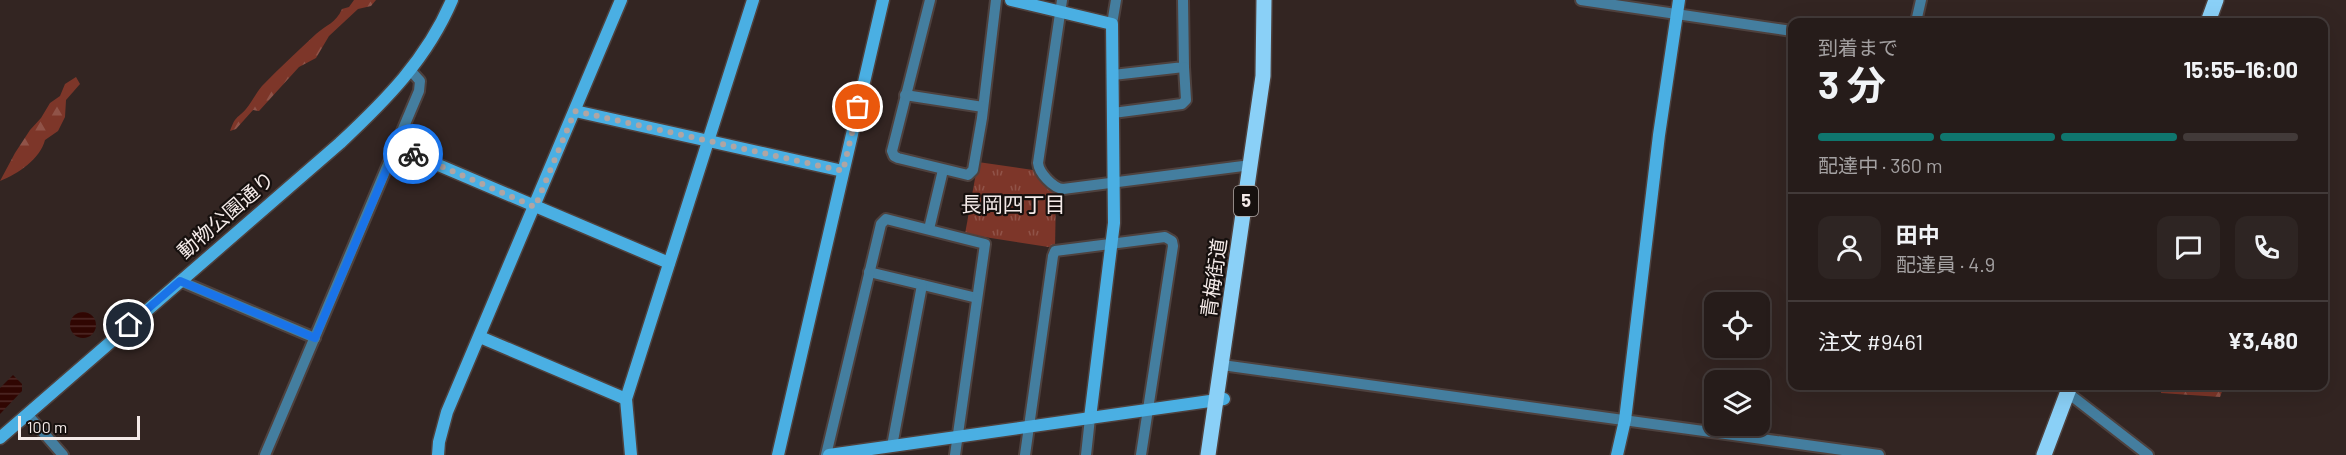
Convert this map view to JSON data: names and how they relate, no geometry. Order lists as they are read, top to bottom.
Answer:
{
  "streets": {
    "main road": ["5", "青梅街道"],
    "street": ["動物公園通り"]
  },
  "districts": ["長岡四丁目"],
  "scale_bar": "100 m",
  "page": {
    "heading": ["3 分", "到着まで", "15:55–16:00"],
    "panel": [
      "田中",
      "配達員 · 4.9",
      "注文 #9461",
      "¥3,480"
    ],
    "bar": "配達中 · 360 m",
    "scale": "100 m"
  }
}
